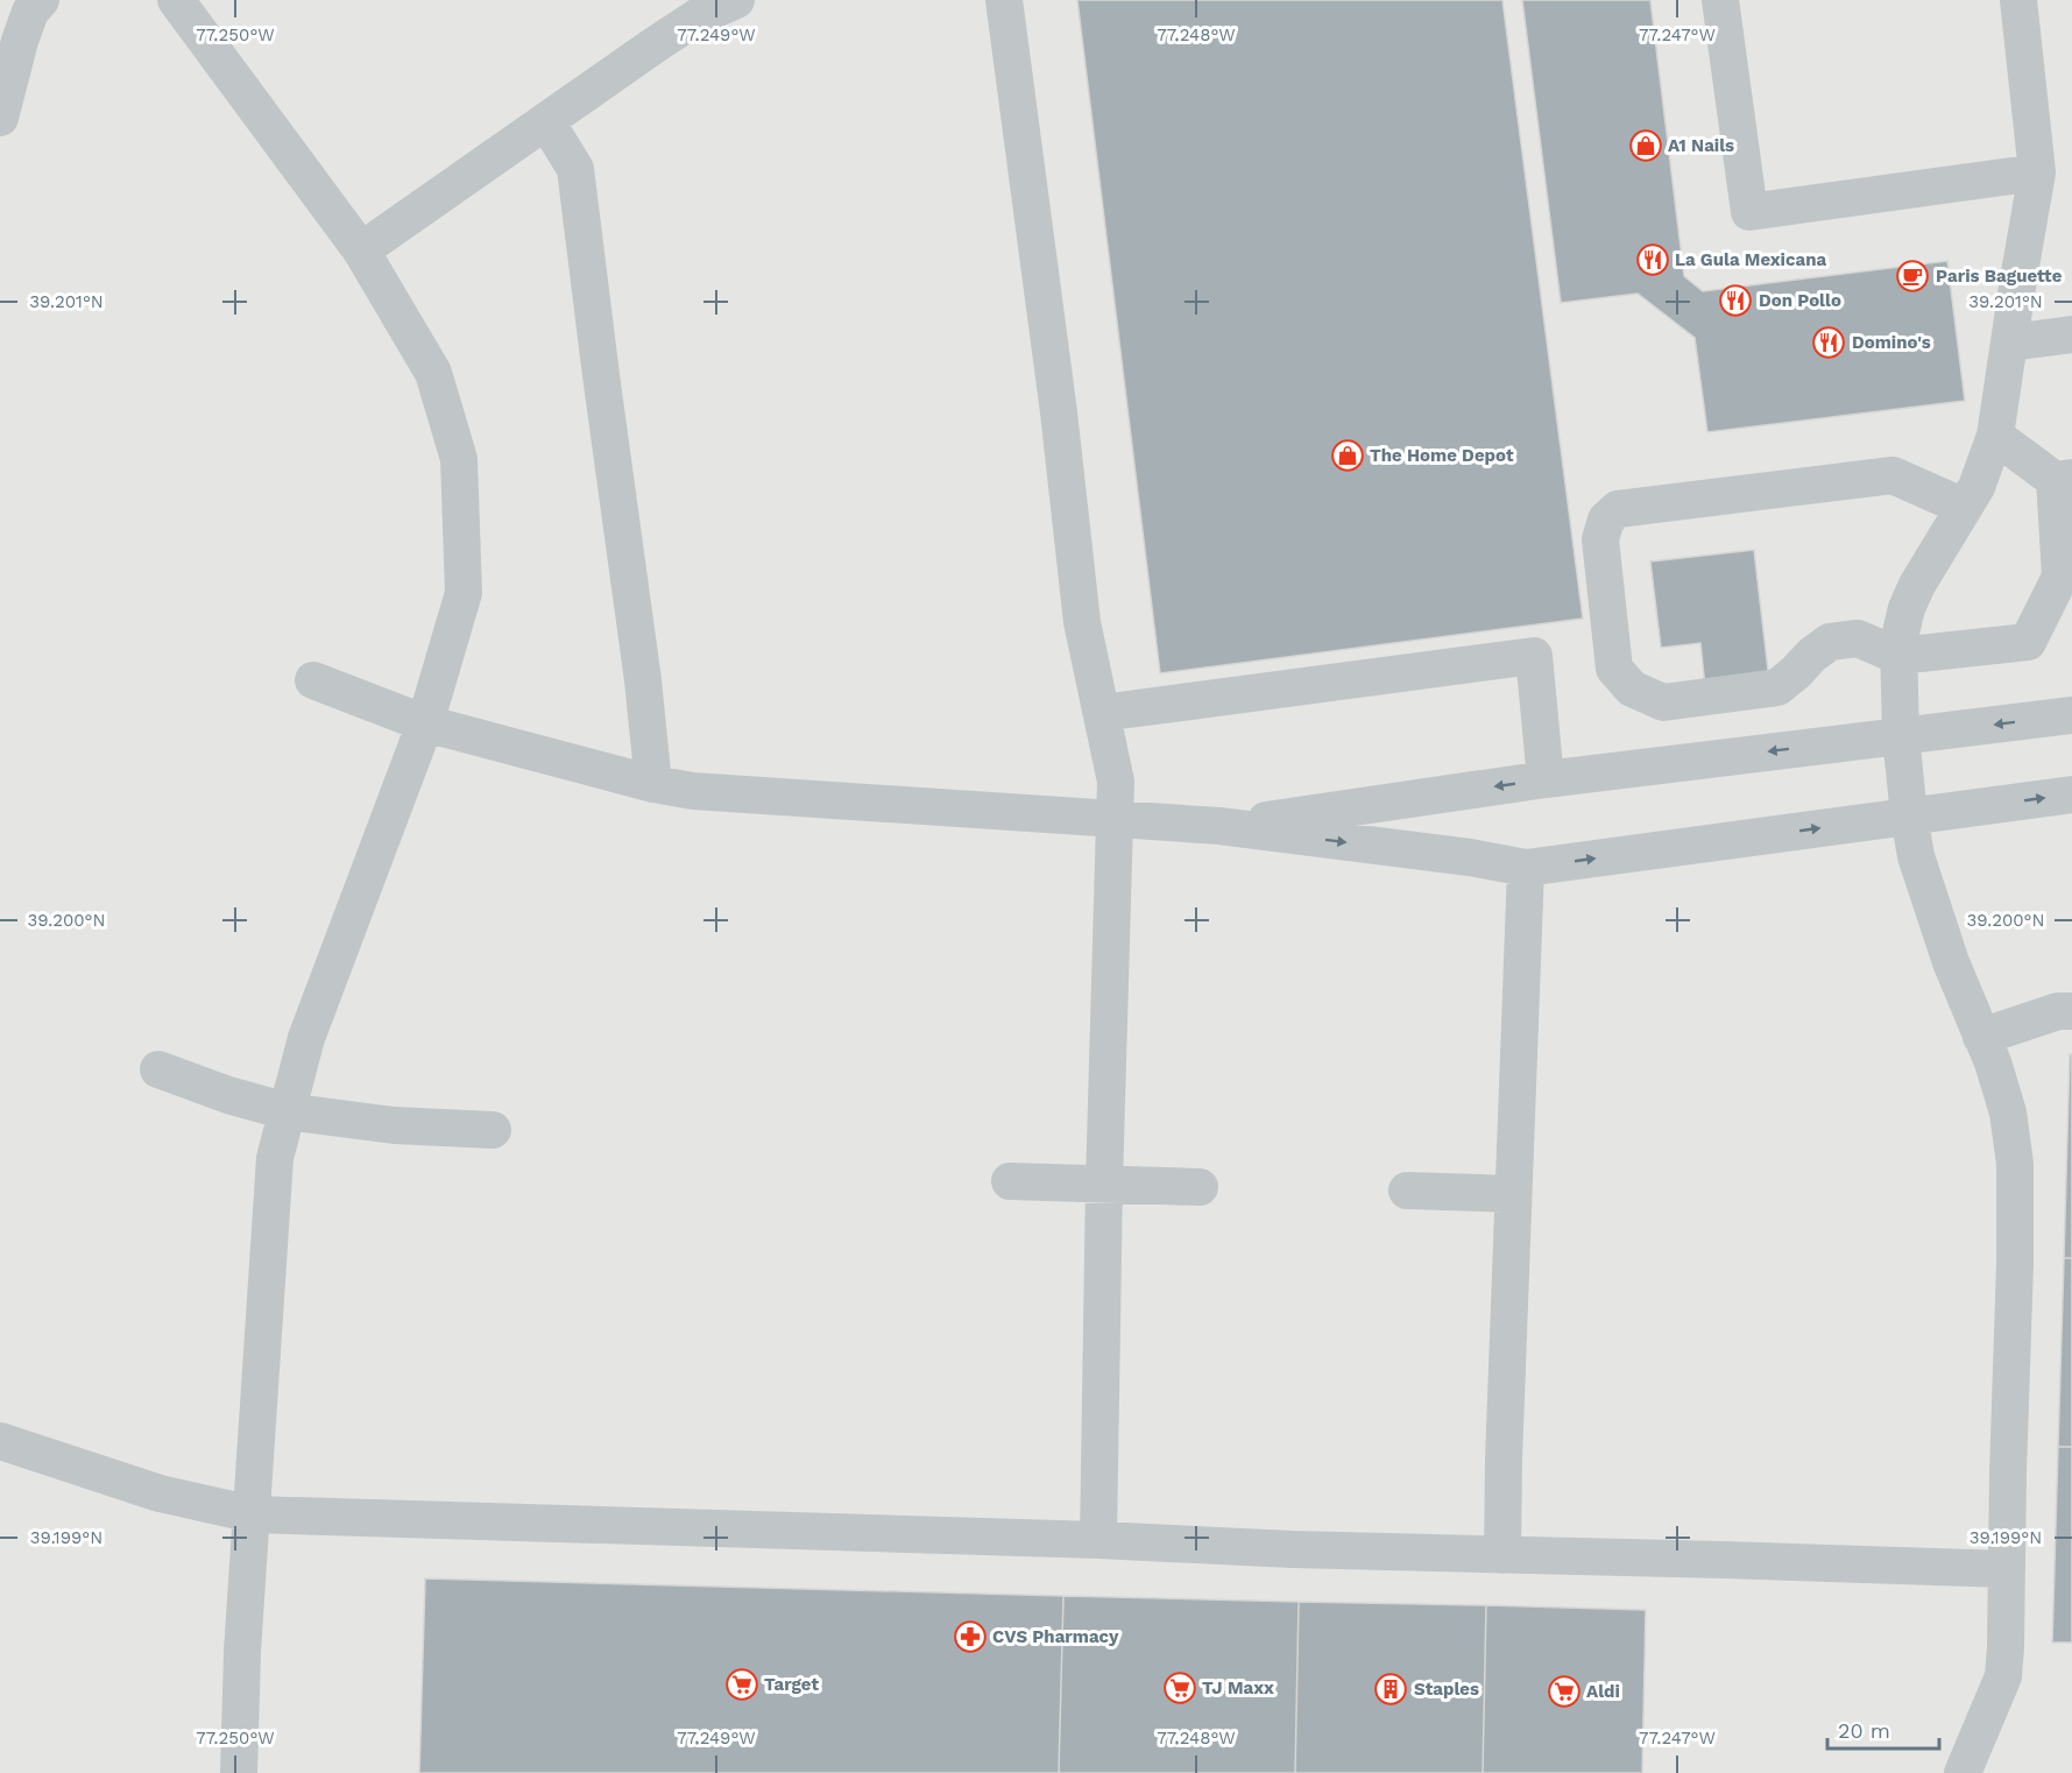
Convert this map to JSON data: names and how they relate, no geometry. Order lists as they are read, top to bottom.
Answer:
{
  "places": {
    "shop": ["A1 Nails", "The Home Depot"],
    "restaurant": ["La Gula Mexicana", "Don Pollo", "Domino's"],
    "cafe": ["Paris Baguette"],
    "pharmacy": ["CVS Pharmacy"],
    "supermarket": ["Target", "TJ Maxx", "Aldi"],
    "building": ["Staples"]
  },
  "scale_bar": "20 m",
  "coordinates": [
    "77.250°W",
    "77.249°W",
    "77.248°W",
    "77.247°W",
    "39.201°N",
    "39.200°N",
    "39.199°N"
  ]
}
